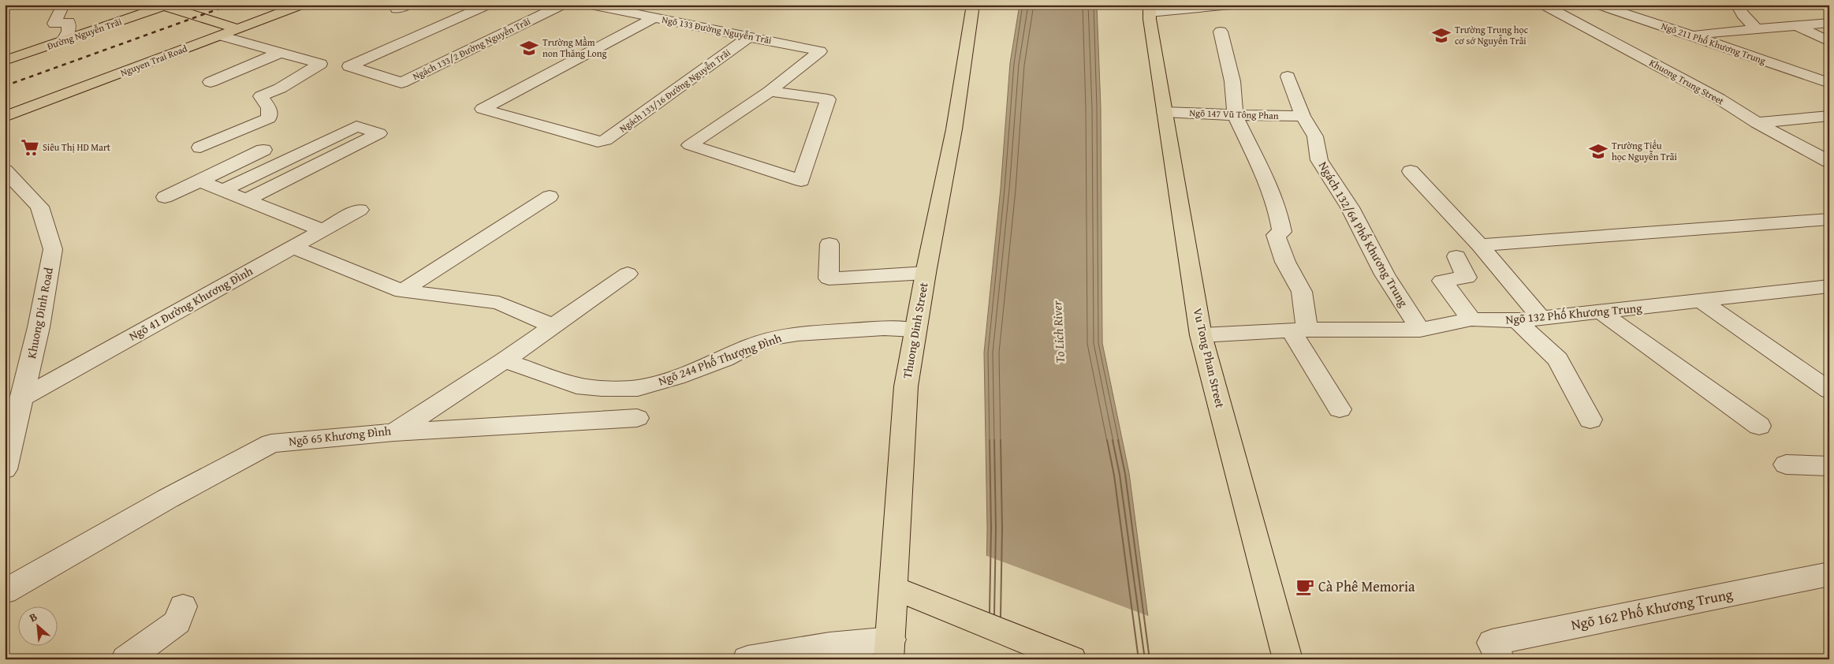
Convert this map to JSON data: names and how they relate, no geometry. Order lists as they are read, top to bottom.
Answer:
{
  "streets": {
    "main road": [
      "Đường Nguyễn Trãi",
      "Nguyen Trai Road",
      "Thuong Dinh Street",
      "Vu Tong Phan Street"
    ],
    "street": [
      "Ngõ 133 Đường Nguyễn Trãi",
      "Ngõ 211 Phố Khương Trung",
      "Ngách 133/2 Đường Nguyễn Trãi",
      "Khuong Trung Street",
      "Ngách 133/16 Đường Nguyễn Trãi",
      "Ngõ 147 Vũ Tông Phan",
      "Ngách 132/64 Phố Khương Trung",
      "Ngõ 41 Đường Khương Đình",
      "Khuong Dinh Road",
      "Ngõ 132 Phố Khương Trung",
      "Ngõ 244 Phố Thượng Đình",
      "Ngõ 65 Khương Đình",
      "Ngõ 162 Phố Khương Trung"
    ]
  },
  "crossings": [
    ["Ngõ 133 Đường Nguyễn Trãi", "Ngách 133/16 Đường Nguyễn Trãi"],
    ["Ngõ 147 Vũ Tông Phan", "Ngách 132/64 Phố Khương Trung"],
    ["Ngõ 147 Vũ Tông Phan", "Vu Tong Phan Street"],
    ["Ngách 132/64 Phố Khương Trung", "Ngõ 132 Phố Khương Trung"],
    ["Ngõ 41 Đường Khương Đình", "Khuong Dinh Road"],
    ["Ngõ 132 Phố Khương Trung", "Vu Tong Phan Street"],
    ["Thuong Dinh Street", "Ngõ 244 Phố Thượng Đình"],
    ["Ngõ 244 Phố Thượng Đình", "Ngõ 65 Khương Đình"]
  ],
  "water": ["To Lich River"],
  "places": {
    "school or university": ["Trường Trung học cơ sở Nguyễn Trãi", "Trường Mầm non Thăng Long", "Trường Tiểu học Nguyễn Trãi"],
    "supermarket": ["Siêu Thị HD Mart"],
    "cafe": ["Cà Phê Memoria"]
  },
  "north": "top left"
}
